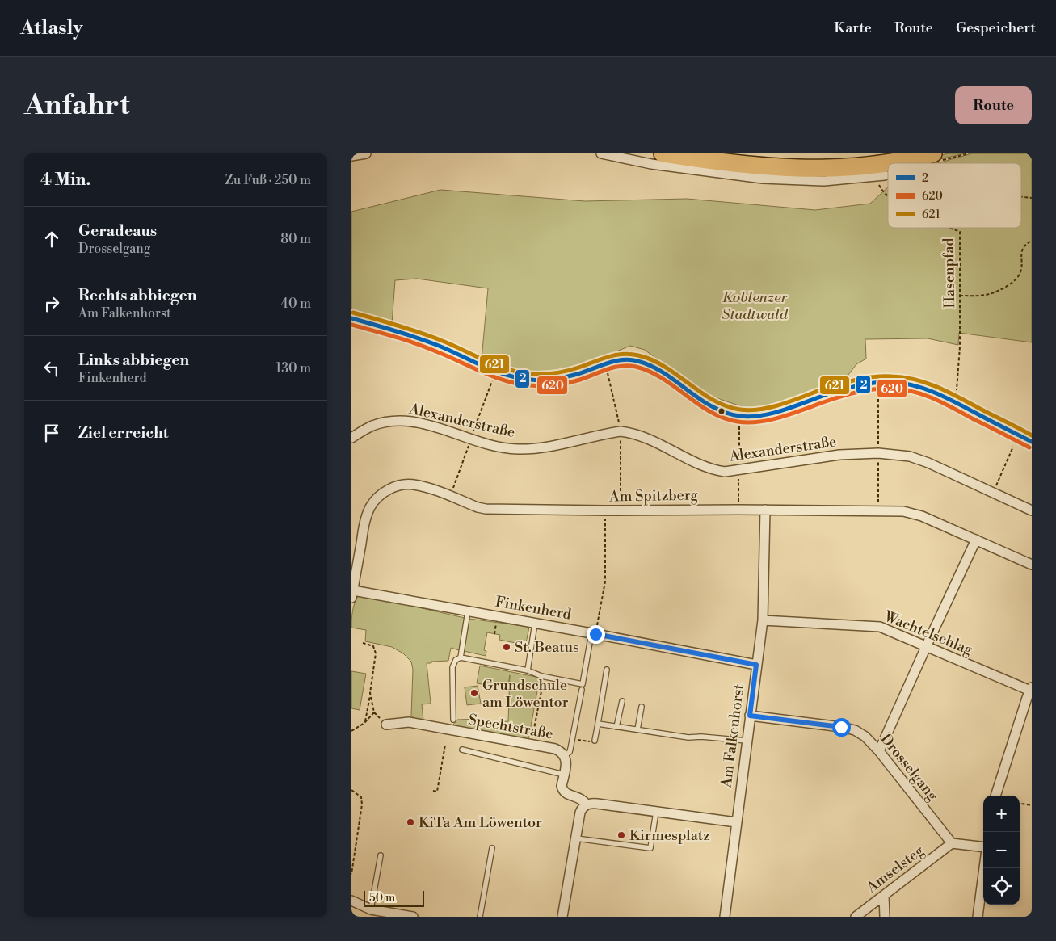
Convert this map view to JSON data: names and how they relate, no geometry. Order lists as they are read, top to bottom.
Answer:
{
  "streets": {
    "street": [
      "Alexanderstraße",
      "Am Spitzberg",
      "Finkenherd",
      "Wachtelschlag",
      "Spechtstraße",
      "Am Falkenhorst",
      "Drosselgang",
      "Amselsteg"
    ],
    "path": ["Hasenpfad"]
  },
  "crossings": [
    ["Am Spitzberg", "Finkenherd"],
    ["Am Spitzberg", "Am Falkenhorst"],
    ["Finkenherd", "Am Falkenhorst"],
    ["Wachtelschlag", "Am Falkenhorst"],
    ["Am Falkenhorst", "Drosselgang"],
    ["Drosselgang", "Amselsteg"]
  ],
  "parks": ["Koblenzer Stadtwald"],
  "places": [
    "St. Beatus",
    "Grundschule am Löwentor",
    "KiTa Am Löwentor",
    "Kirmesplatz"
  ],
  "lines": ["transit line 621", "transit line 2", "transit line 620"],
  "legend": ["2", "620", "621"],
  "scale_bar": "50 m",
  "page": {
    "header": "Atlasly",
    "nav": ["Karte", "Route", "Gespeichert"],
    "buttons": "Route",
    "title": "Anfahrt",
    "heading": ["4 Min.", "Zu Fuß · 250 m"],
    "list": [
      ["Geradeaus", "Drosselgang", "80 m"],
      ["Rechts abbiegen", "Am Falkenhorst", "40 m"],
      ["Links abbiegen", "Finkenherd", "130 m"],
      "Ziel erreicht"
    ],
    "map_buttons": ["+", "−"],
    "scale": "50 m"
  }
}
